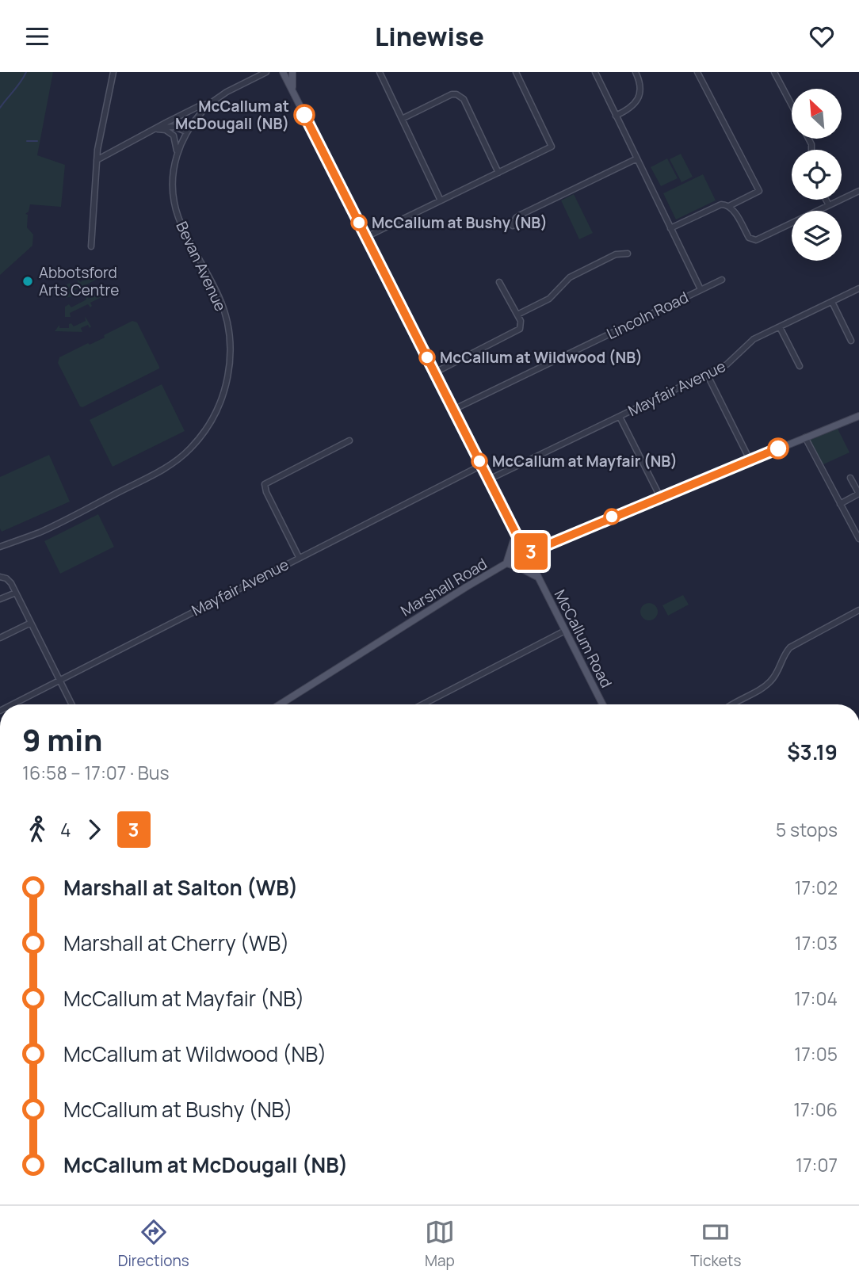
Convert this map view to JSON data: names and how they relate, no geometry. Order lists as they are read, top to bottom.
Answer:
{
  "streets": {
    "main road": ["Marshall Road", "McCallum Road"],
    "street": ["Bevan Avenue", "Lincoln Road", "Mayfair Avenue"]
  },
  "crossings": [
    ["Lincoln Road", "McCallum Road"],
    ["Mayfair Avenue", "McCallum Road"],
    ["Marshall Road", "McCallum Road"]
  ],
  "places": [
    "McCallum at McDougall (NB)",
    "McCallum at Bushy (NB)",
    "Abbotsford Arts Centre",
    "McCallum at Wildwood (NB)",
    "McCallum at Mayfair (NB)"
  ],
  "lines": ["bus line 3"],
  "north": "top left",
  "page": {
    "header": "Linewise",
    "on_map": "3",
    "heading": ["9 min", "16:58 – 17:07 · Bus", "$3.19"],
    "legs": ["4", "3", "5 stops"],
    "list": [
      {
        "name": "Marshall at Salton (WB)",
        "value": "17:02"
      },
      {
        "name": "Marshall at Cherry (WB)",
        "value": "17:03"
      },
      {
        "name": "McCallum at Mayfair (NB)",
        "value": "17:04"
      },
      {
        "name": "McCallum at Wildwood (NB)",
        "value": "17:05"
      },
      {
        "name": "McCallum at Bushy (NB)",
        "value": "17:06"
      },
      {
        "name": "McCallum at McDougall (NB)",
        "value": "17:07"
      }
    ],
    "tabs": ["Directions", "Map", "Tickets"]
  }
}
